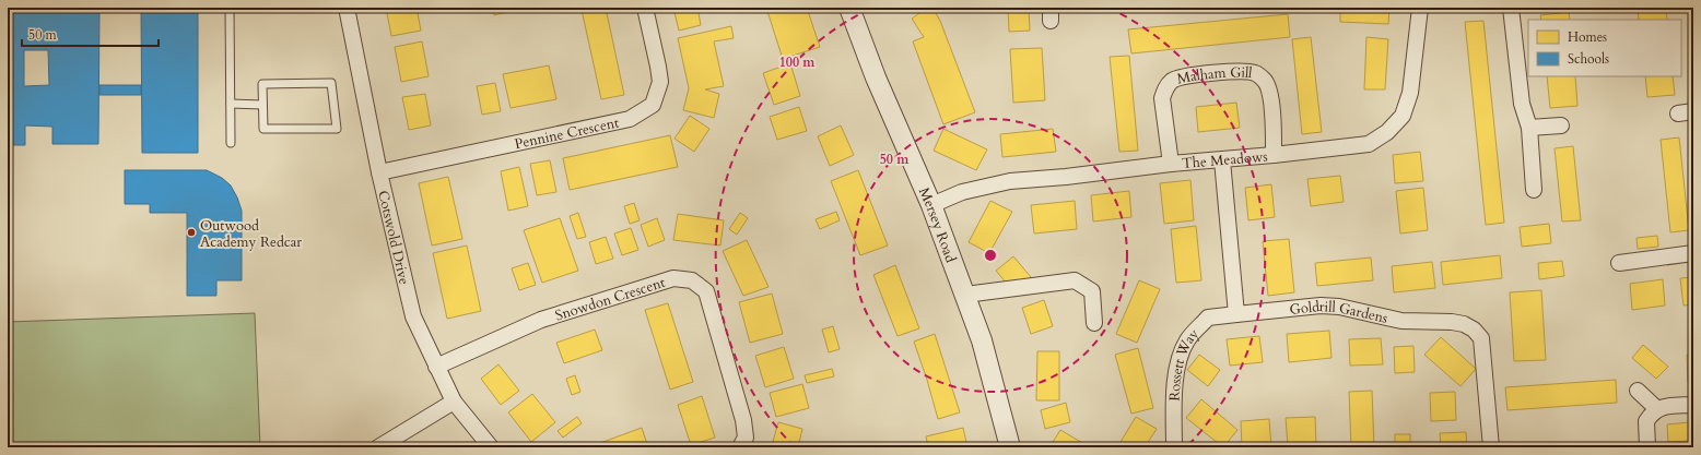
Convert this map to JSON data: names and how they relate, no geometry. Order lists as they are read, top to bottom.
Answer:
{
  "streets": {
    "street": [
      "Malham Gill",
      "Pennine Crescent",
      "The Meadows",
      "Mersey Road",
      "Cotswold Drive",
      "Snowdon Crescent",
      "Goldrill Gardens",
      "Rossett Way"
    ]
  },
  "crossings": [
    ["Malham Gill", "The Meadows"],
    ["Pennine Crescent", "Cotswold Drive"],
    ["The Meadows", "Mersey Road"],
    ["Cotswold Drive", "Snowdon Crescent"],
    ["Goldrill Gardens", "Rossett Way"]
  ],
  "places": ["Outwood Academy Redcar"],
  "legend": ["Homes", "Schools"],
  "scale_bar": "50 m",
  "rings": ["100 m", "50 m"]
}
